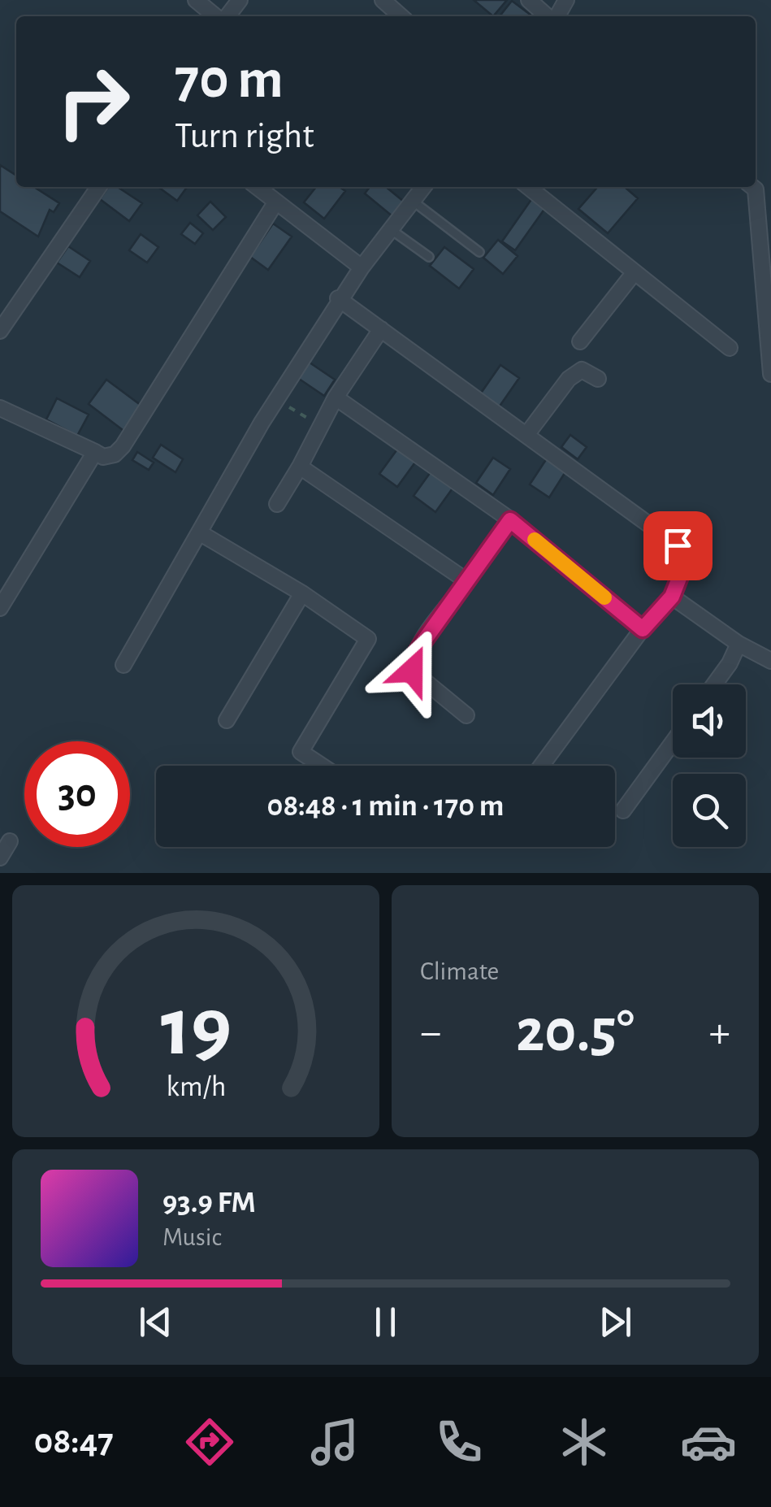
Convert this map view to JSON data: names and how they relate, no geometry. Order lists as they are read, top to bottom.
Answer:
{
  "page": {
    "turn": ["70 m", "Turn right"],
    "limit": "30",
    "trip": "08:48 · 1 min · 170 m",
    "tile": "Climate",
    "heat": ["−", "20.5°", "+"],
    "song": ["93.9 FM", "Music"],
    "tabs": "08:47",
    "gauge": ["19", "km/h"]
  }
}
